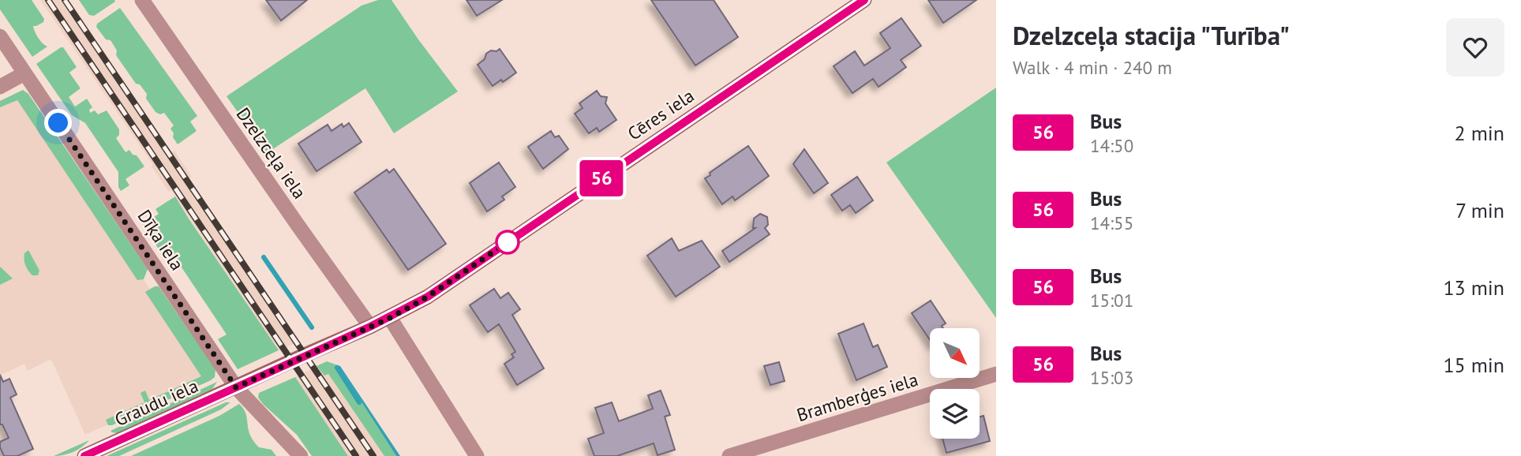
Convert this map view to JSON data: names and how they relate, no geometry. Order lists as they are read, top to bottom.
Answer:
{
  "streets": {
    "main road": ["Cēres iela", "Graudu iela"],
    "street": ["Dzelzceļa iela", "Dīķa iela", "Bramberģes iela"]
  },
  "crossings": [
    ["Cēres iela", "Dzelzceļa iela"],
    ["Cēres iela", "Graudu iela"],
    ["Dīķa iela", "Graudu iela"]
  ],
  "lines": ["bus line 56"],
  "north": "bottom right",
  "page": {
    "on_map": "56",
    "heading": ["Dzelzceļa stacija \"Turība\"", "Walk · 4 min · 240 m"],
    "list": [
      {
        "mark": "56",
        "name": "Bus",
        "note": "14:50",
        "value": "2 min"
      },
      {
        "mark": "56",
        "name": "Bus",
        "note": "14:55",
        "value": "7 min"
      },
      {
        "mark": "56",
        "name": "Bus",
        "note": "15:01",
        "value": "13 min"
      },
      {
        "mark": "56",
        "name": "Bus",
        "note": "15:03",
        "value": "15 min"
      }
    ]
  }
}
